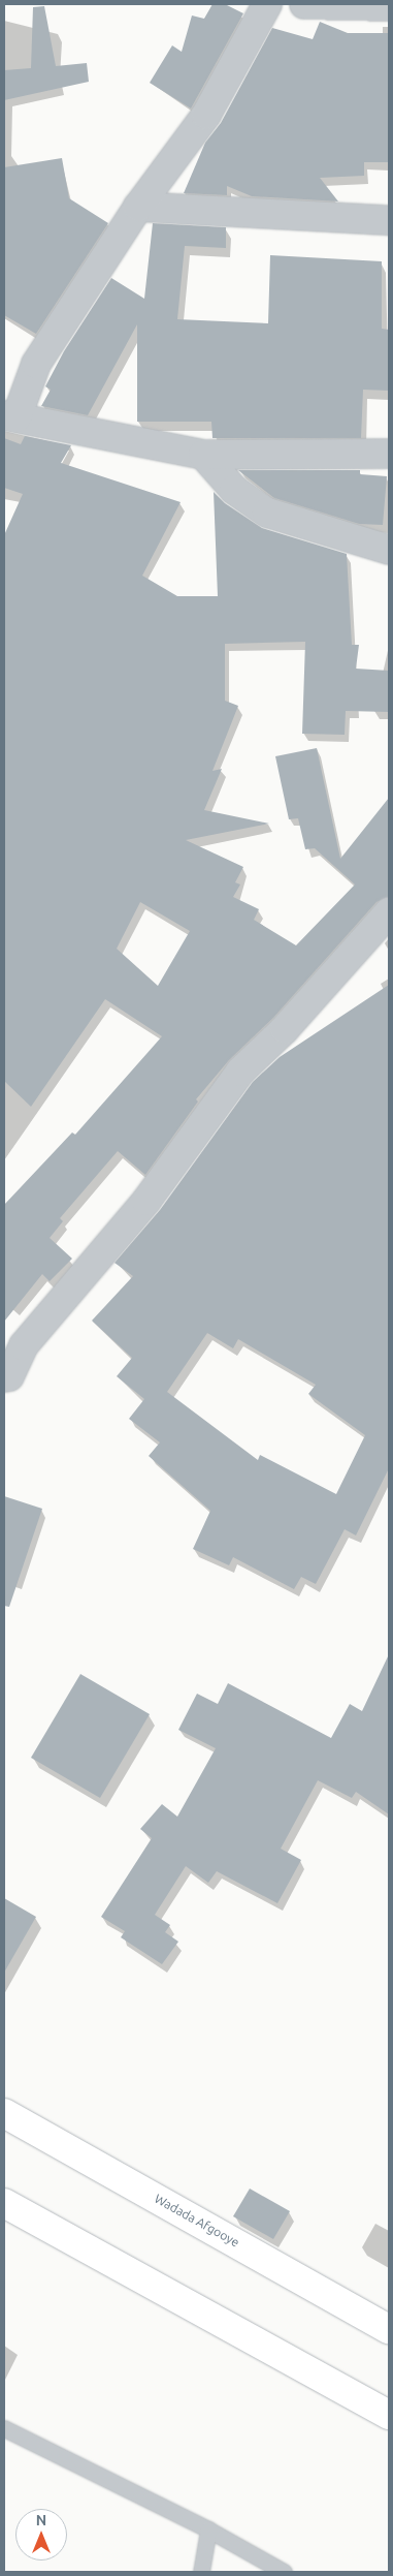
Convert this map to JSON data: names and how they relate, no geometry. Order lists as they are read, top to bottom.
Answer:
{
  "streets": {
    "highway": ["Wadada Afgooye"]
  },
  "north": "top"
}
